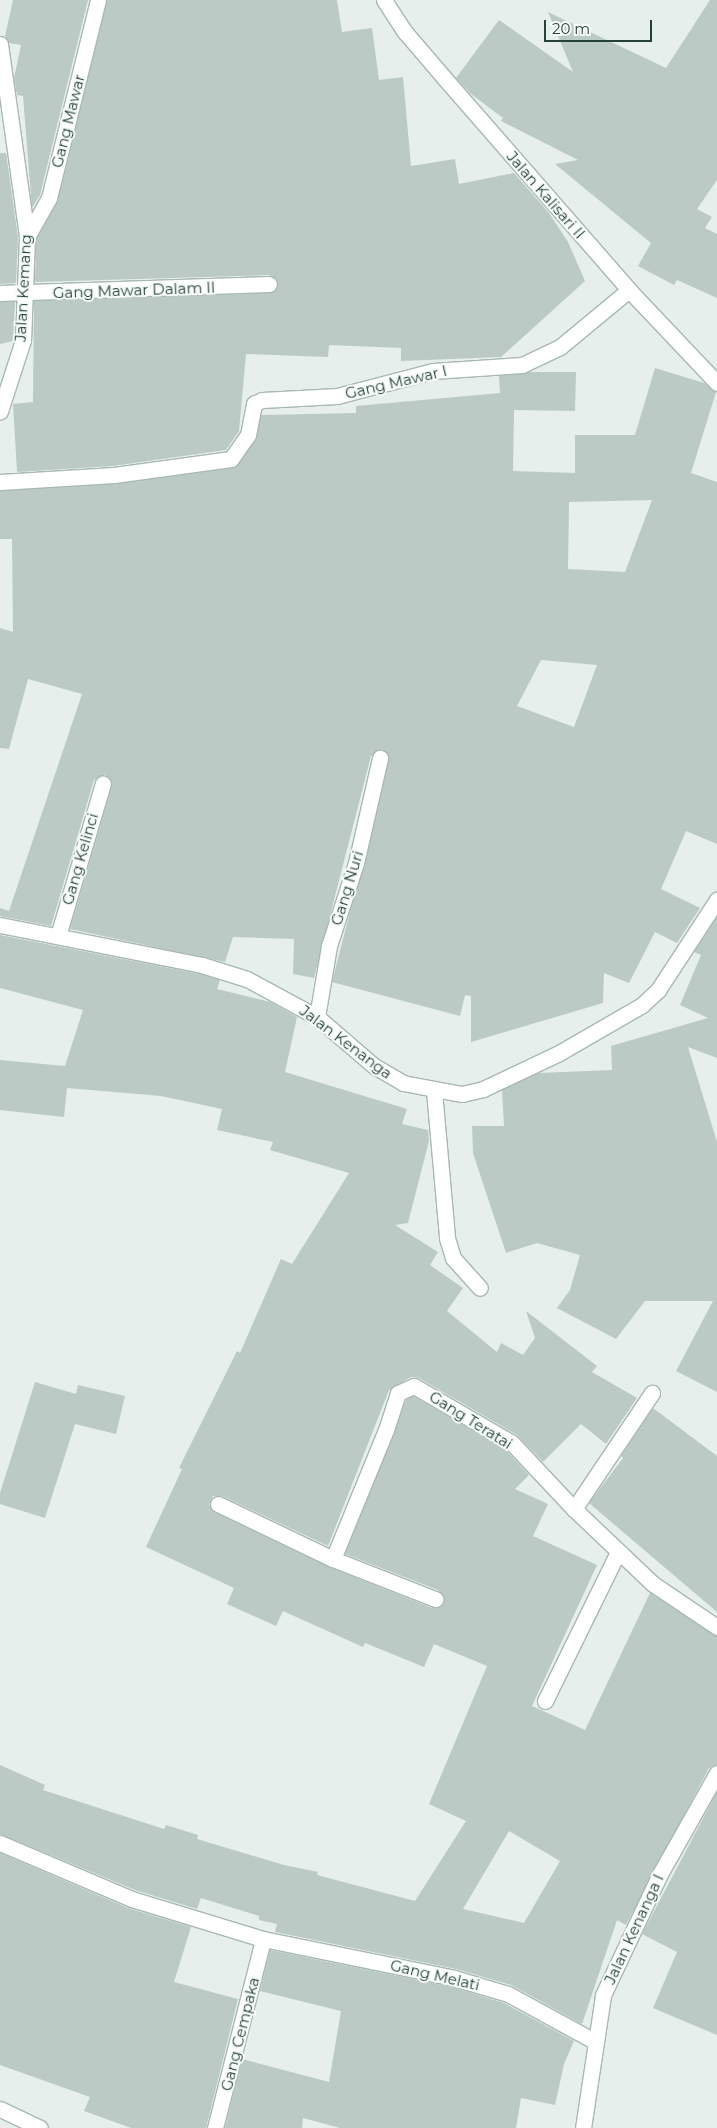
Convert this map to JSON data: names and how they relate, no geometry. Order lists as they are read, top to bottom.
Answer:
{
  "streets": {
    "street": [
      "Gang Mawar",
      "Jalan Kalisari II",
      "Jalan Kemang",
      "Gang Mawar Dalam II",
      "Gang Mawar I",
      "Gang Kelinci",
      "Gang Nuri",
      "Jalan Kenanga",
      "Gang Teratai",
      "Jalan Kenanga I",
      "Gang Melati",
      "Gang Cempaka"
    ]
  },
  "crossings": [
    ["Gang Mawar", "Jalan Kemang"],
    ["Jalan Kalisari II", "Gang Mawar I"],
    ["Jalan Kemang", "Gang Mawar Dalam II"],
    ["Gang Kelinci", "Jalan Kenanga"],
    ["Gang Nuri", "Jalan Kenanga"],
    ["Jalan Kenanga I", "Gang Melati"],
    ["Gang Melati", "Gang Cempaka"]
  ],
  "scale_bar": "20 m"
}
